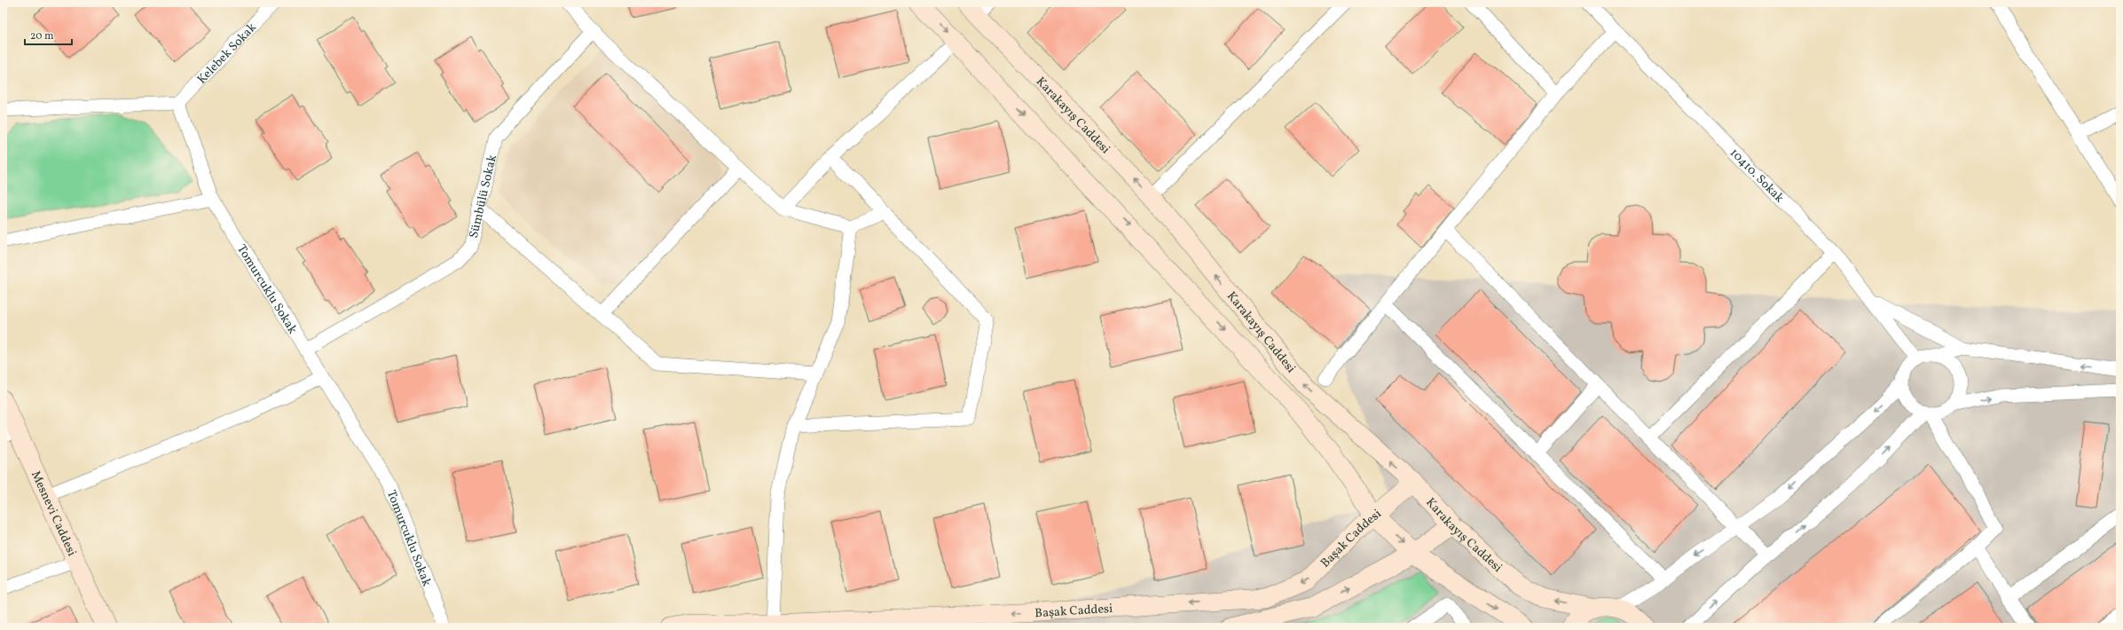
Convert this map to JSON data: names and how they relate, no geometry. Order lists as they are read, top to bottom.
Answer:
{
  "streets": {
    "main road": ["Karakayış Caddesi", "Mesnevi Caddesi", "Başak Caddesi"],
    "street": [
      "Kelebek Sokak",
      "10410. Sokak",
      "Sümbülü Sokak",
      "Tomurcuklu Sokak"
    ]
  },
  "crossings": [
    ["Kelebek Sokak", "Tomurcuklu Sokak"],
    ["Karakayış Caddesi", "Başak Caddesi"],
    ["Sümbülü Sokak", "Tomurcuklu Sokak"]
  ],
  "scale_bar": "20 m"
}
